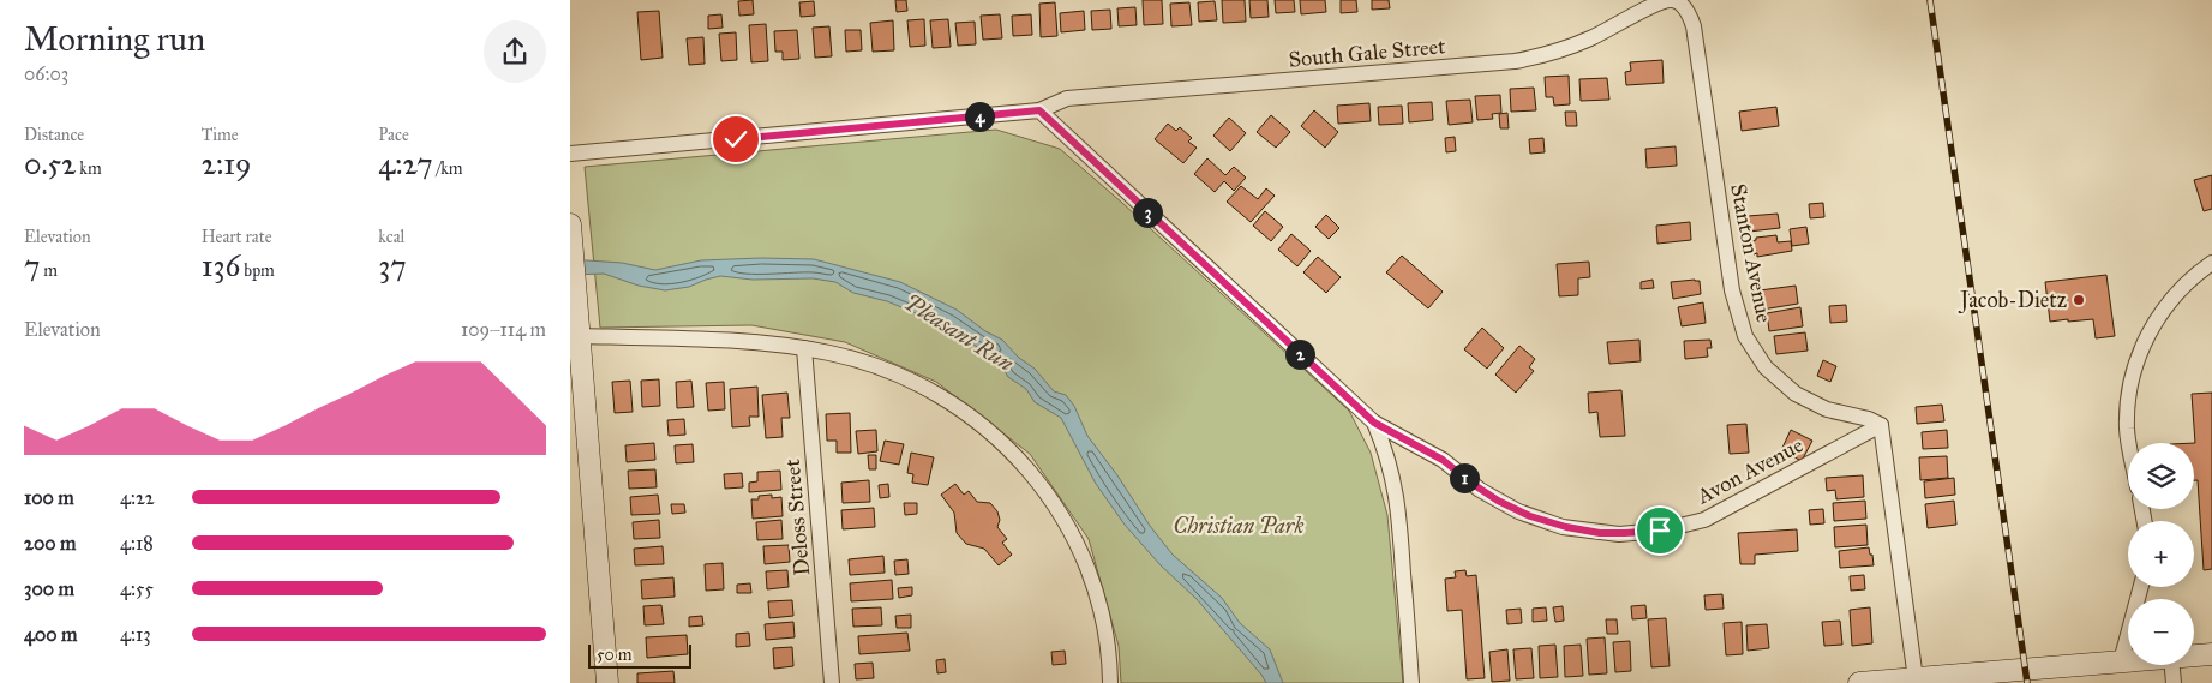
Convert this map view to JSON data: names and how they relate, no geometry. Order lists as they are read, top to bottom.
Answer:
{
  "streets": {
    "street": [
      "South Gale Street",
      "Stanton Avenue",
      "Avon Avenue",
      "Deloss Street"
    ]
  },
  "crossings": [
    ["South Gale Street", "Stanton Avenue"],
    ["Stanton Avenue", "Avon Avenue"]
  ],
  "water": ["Pleasant Run"],
  "parks": ["Christian Park"],
  "places": ["Jacob-Dietz"],
  "scale_bar": "50 m",
  "page": {
    "heading": ["Morning run", "06:03"],
    "stats": [
      ["Distance", "0.52 km"],
      ["Time", "2:19"],
      ["Pace", "4:27 /km"],
      ["Elevation", "7 m"],
      ["Heart rate", "136 bpm"],
      ["kcal", "37"]
    ],
    "pins": [
      "4",
      "3",
      "2",
      "1"
    ],
    "chart": ["Elevation", "109–114 m"],
    "map_buttons": ["+", "−"],
    "list": [
      {
        "name": "100 m",
        "note": "4:22"
      },
      {
        "name": "200 m",
        "note": "4:18"
      },
      {
        "name": "300 m",
        "note": "4:55"
      },
      {
        "name": "400 m",
        "note": "4:13"
      }
    ],
    "scale": "50 m"
  }
}
